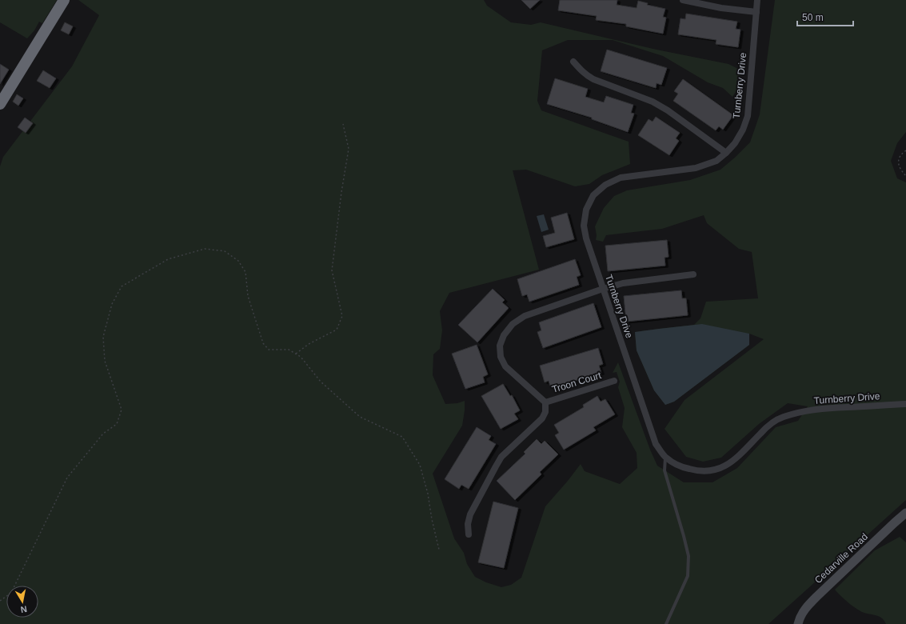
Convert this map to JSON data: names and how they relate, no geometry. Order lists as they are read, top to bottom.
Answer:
{
  "streets": {
    "main road": ["Cedarville Road"],
    "street": ["Turnberry Drive", "Troon Court"]
  },
  "scale_bar": "50 m",
  "north": "bottom"
}
